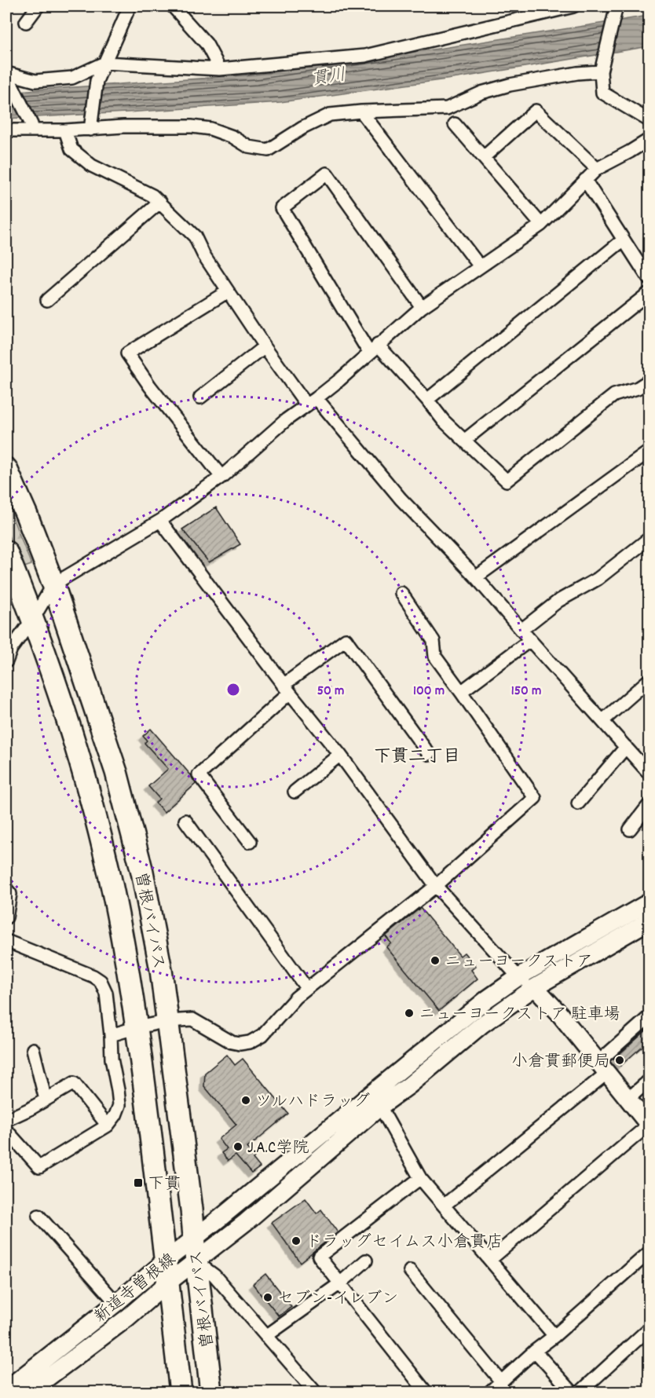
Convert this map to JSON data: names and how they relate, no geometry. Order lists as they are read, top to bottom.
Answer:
{
  "streets": {
    "highway": ["曽根バイパス"],
    "main road": ["新道寺曽根線"]
  },
  "crossings": [
    ["曽根バイパス", "新道寺曽根線"]
  ],
  "districts": ["下貫二丁目"],
  "water": ["貫川"],
  "places": {
    "other": [
      "ニューヨークストア",
      "ニューヨークストア 駐車場",
      "小倉貫郵便局",
      "ツルハドラッグ",
      "J.A.C学院",
      "ドラッグセイムス小倉貫店",
      "セブン-イレブン"
    ],
    "transit": ["下貫"]
  },
  "rings": ["50 m", "100 m", "150 m"]
}
